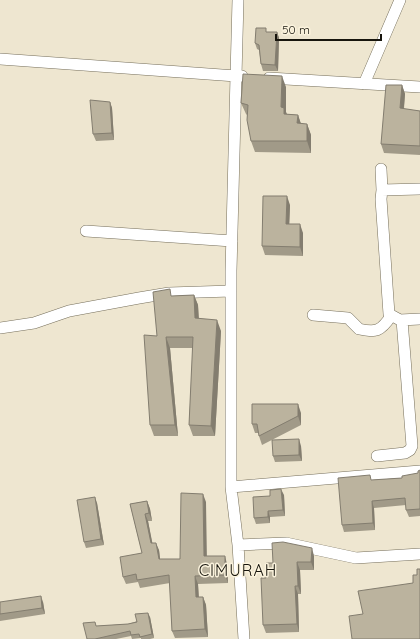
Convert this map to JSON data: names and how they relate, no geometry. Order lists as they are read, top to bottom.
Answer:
{
  "districts": ["CIMURAH"],
  "scale_bar": "50 m"
}
